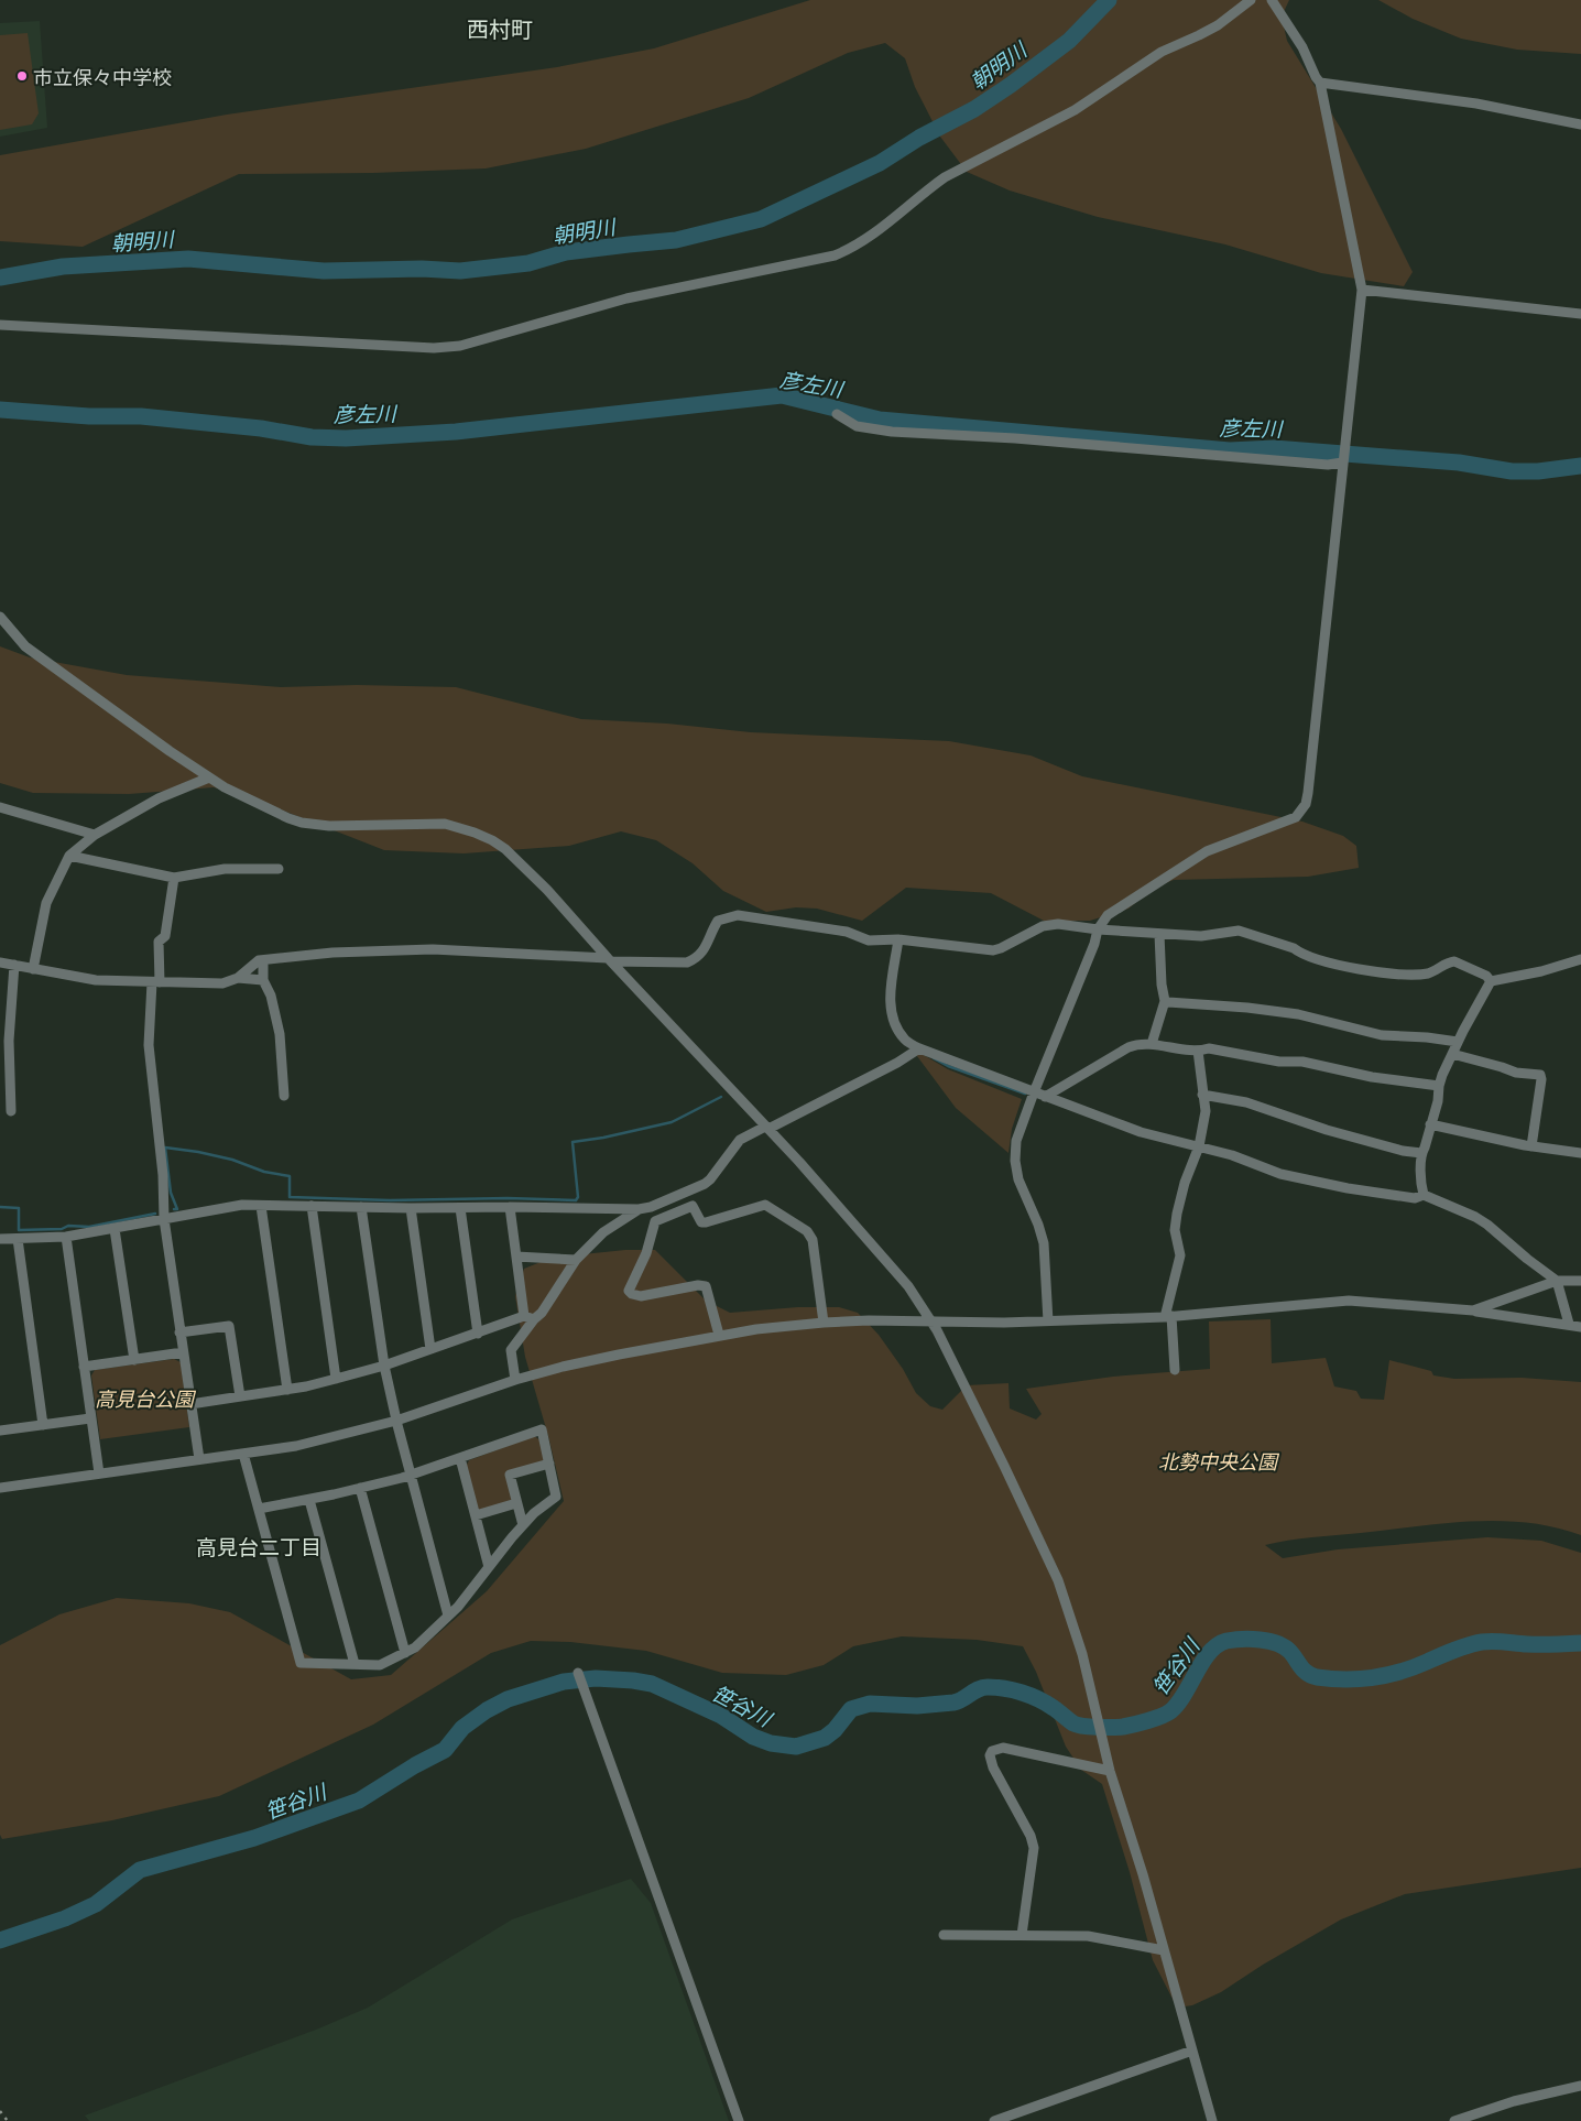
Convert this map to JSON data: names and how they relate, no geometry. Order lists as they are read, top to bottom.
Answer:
{
  "districts": ["西村町", "高見台二丁目"],
  "water": ["朝明川", "彦左川", "笹谷川"],
  "parks": ["高見台公園", "北勢中央公園"],
  "places": ["市立保々中学校"]
}
